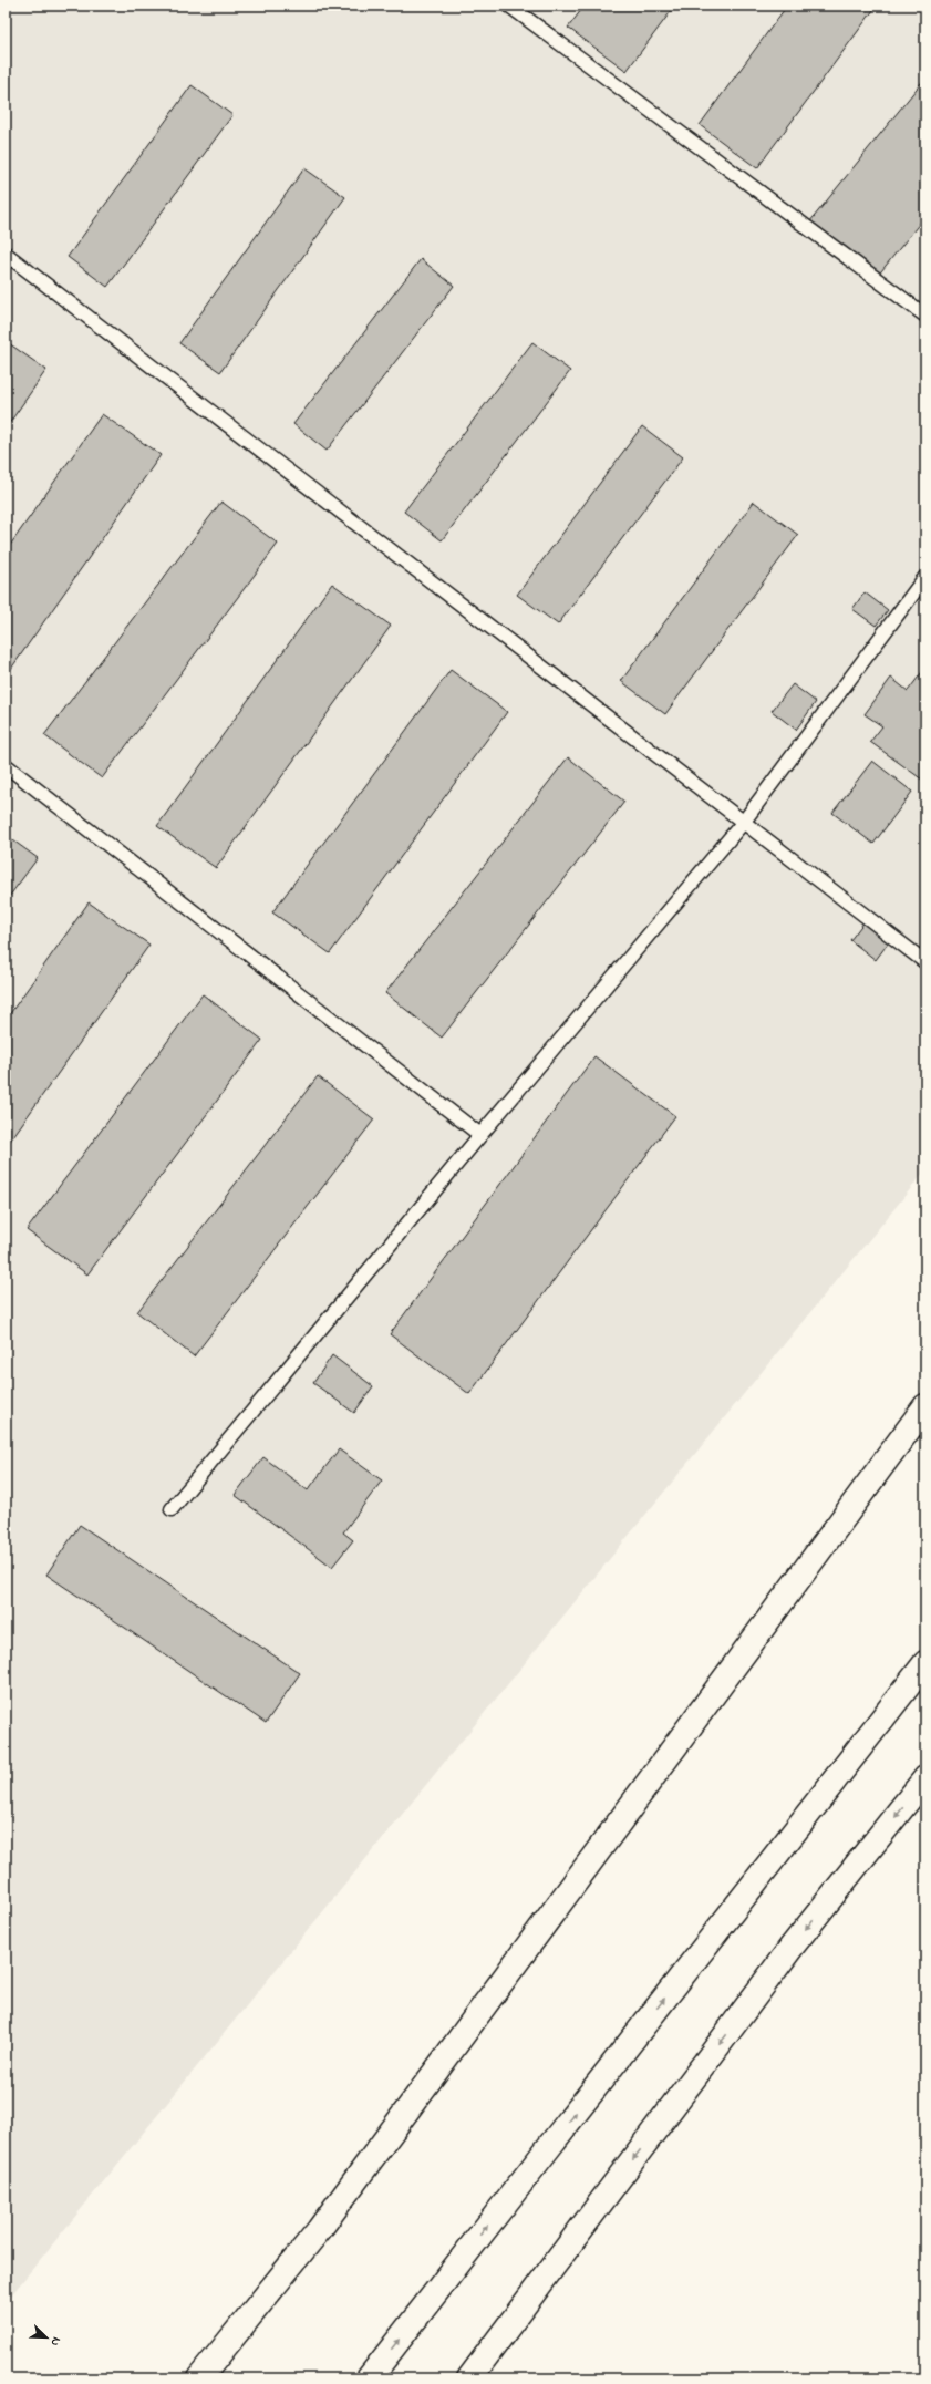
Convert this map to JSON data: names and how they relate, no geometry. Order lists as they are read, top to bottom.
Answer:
{
  "north": "bottom right"
}
